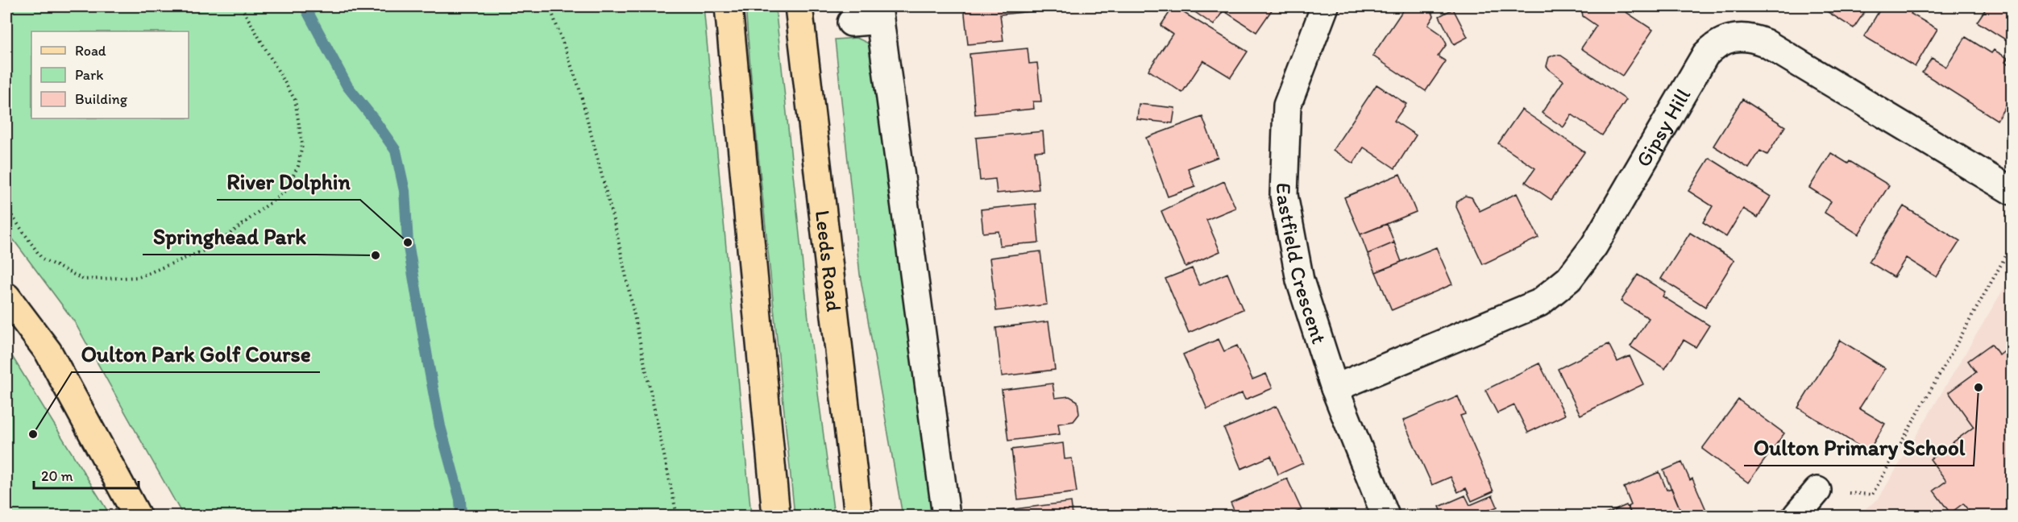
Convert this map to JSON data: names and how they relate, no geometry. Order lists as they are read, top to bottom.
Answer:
{
  "streets": {
    "main road": ["Leeds Road"],
    "street": ["Gipsy Hill", "Eastfield Crescent"]
  },
  "crossings": [
    ["Gipsy Hill", "Eastfield Crescent"]
  ],
  "places": [
    "River Dolphin",
    "Springhead Park",
    "Oulton Primary School",
    "Oulton Park Golf Course"
  ],
  "legend": ["Road", "Park", "Building"],
  "scale_bar": "20 m"
}
